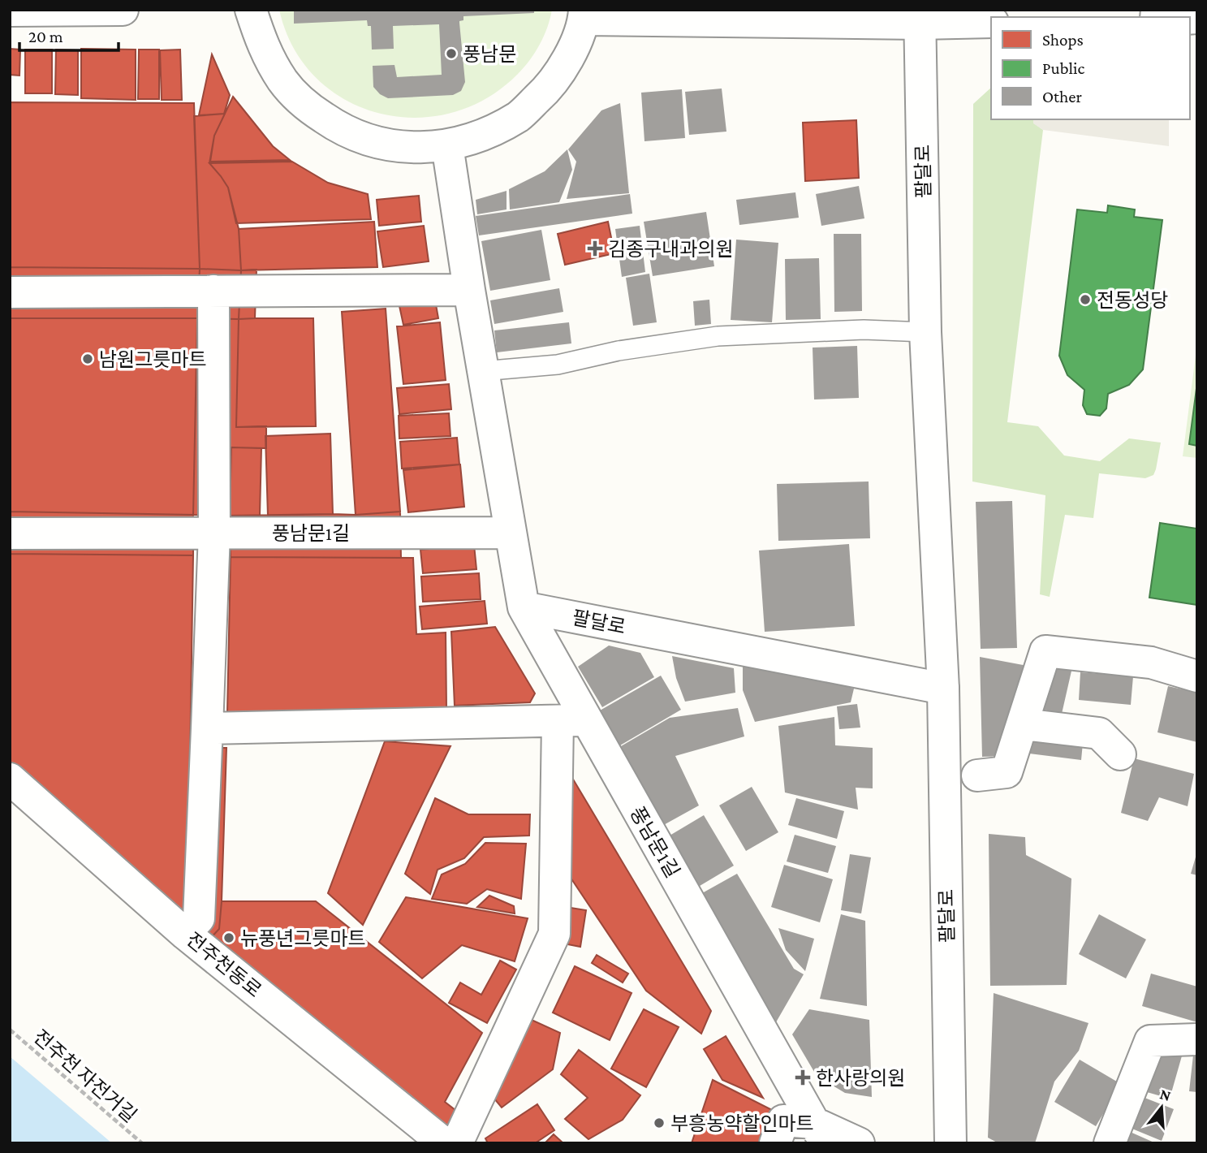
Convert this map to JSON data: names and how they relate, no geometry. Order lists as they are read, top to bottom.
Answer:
{
  "streets": {
    "street": ["팔달로", "풍남문1길", "전주천동로"],
    "path": ["전주천 자전거길"]
  },
  "crossings": [
    ["팔달로", "풍남문1길"]
  ],
  "places": {
    "other": [
      "풍남문",
      "전동성당",
      "남원그릇마트",
      "뉴풍년그릇마트",
      "부흥농약할인마트"
    ],
    "health": ["김종구내과의원", "한사랑의원"]
  },
  "legend": ["Shops", "Public", "Other"],
  "scale_bar": "20 m",
  "north": "top"
}
